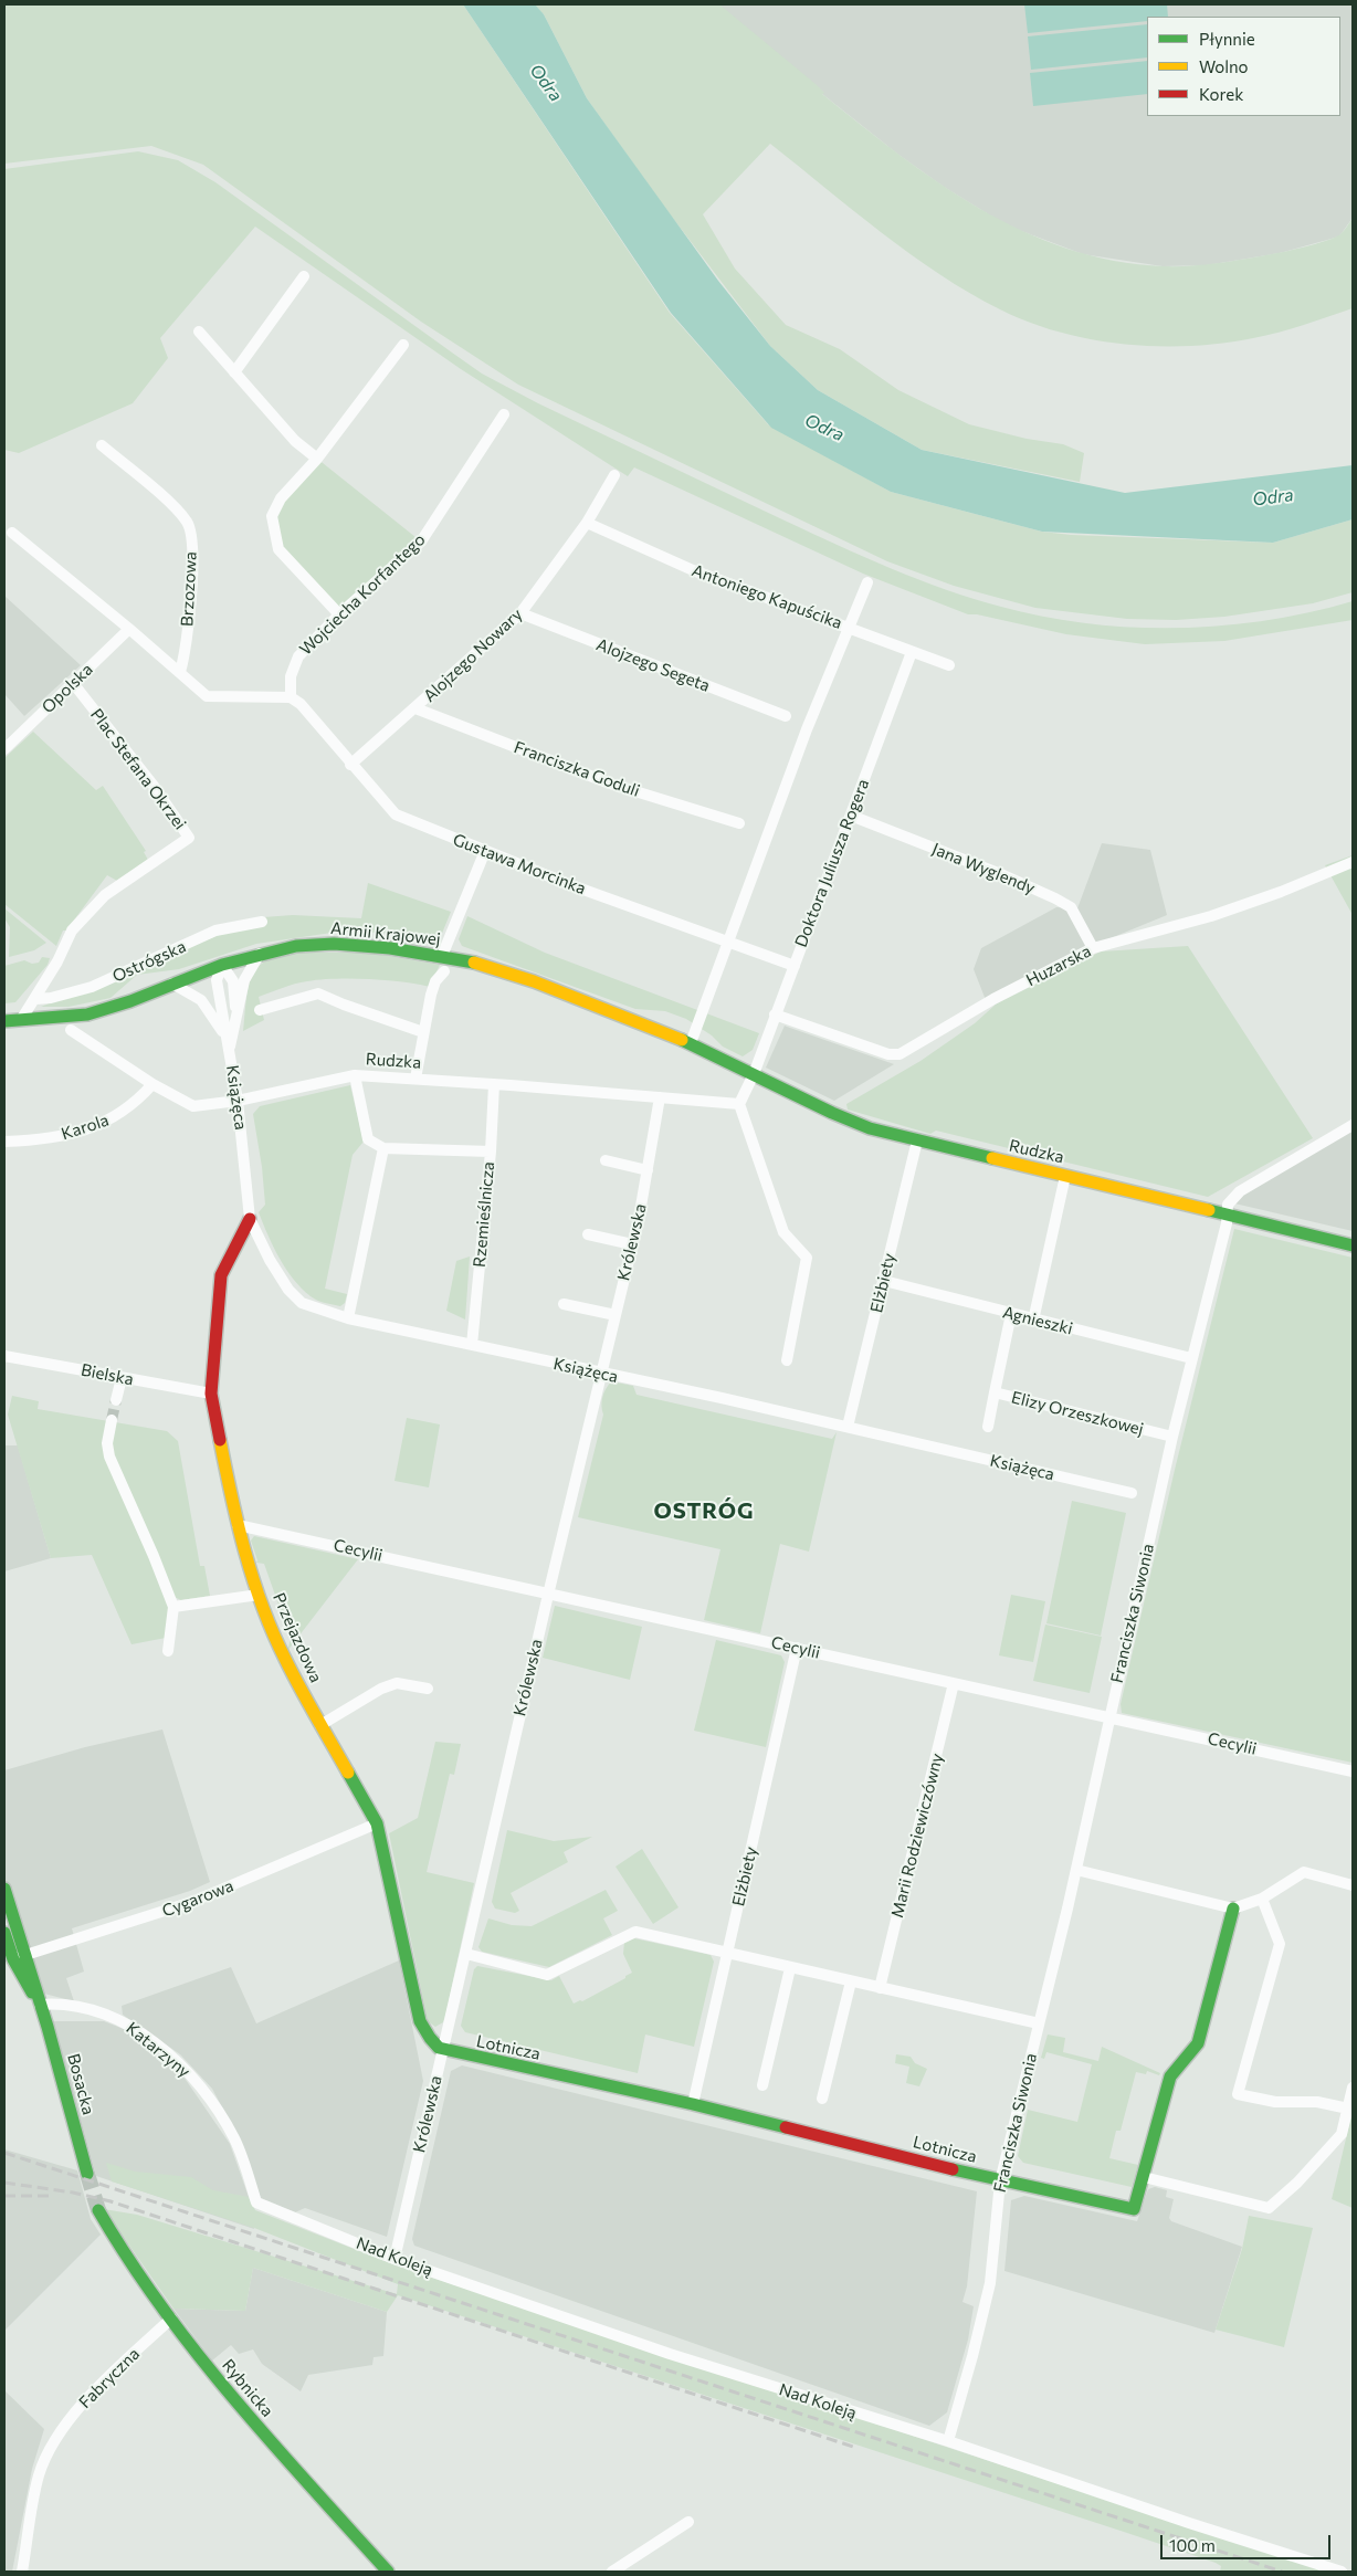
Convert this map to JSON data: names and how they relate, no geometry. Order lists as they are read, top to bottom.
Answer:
{
  "streets": {
    "street": [
      "Brzozowa",
      "Wojciecha Korfantego",
      "Antoniego Kapuścika",
      "Alojzego Nowary",
      "Alojzego Segeta",
      "Opolska",
      "Plac Stefana Okrzei",
      "Franciszka Goduli",
      "Doktora Juliusza Rogera",
      "Gustawa Morcinka",
      "Jana Wyglendy",
      "Armii Krajowej",
      "Ostrógska",
      "Huzarska",
      "Rudzka",
      "Książęca",
      "Karola",
      "Rzemieślnicza",
      "Królewska",
      "Elżbiety",
      "Agnieszki",
      "Bielska",
      "Elizy Orzeszkowej",
      "Cecylii",
      "Franciszka Siwonia",
      "Przejazdowa",
      "Marii Rodziewiczówny",
      "Cygarowa",
      "Lotnicza",
      "Katarzyny",
      "Bosacka",
      "Nad Koleją",
      "Fabryczna",
      "Rybnicka"
    ]
  },
  "crossings": [
    ["Wojciecha Korfantego", "Gustawa Morcinka"],
    ["Antoniego Kapuścika", "Alojzego Nowary"],
    ["Antoniego Kapuścika", "Doktora Juliusza Rogera"],
    ["Alojzego Nowary", "Alojzego Segeta"],
    ["Alojzego Nowary", "Franciszka Goduli"],
    ["Alojzego Nowary", "Gustawa Morcinka"],
    ["Opolska", "Plac Stefana Okrzei"],
    ["Plac Stefana Okrzei", "Armii Krajowej"],
    ["Plac Stefana Okrzei", "Ostrógska"],
    ["Doktora Juliusza Rogera", "Gustawa Morcinka"],
    ["Doktora Juliusza Rogera", "Jana Wyglendy"],
    ["Doktora Juliusza Rogera", "Armii Krajowej"],
    ["Doktora Juliusza Rogera", "Huzarska"],
    ["Doktora Juliusza Rogera", "Rudzka"],
    ["Jana Wyglendy", "Huzarska"],
    ["Armii Krajowej", "Rudzka"],
    ["Armii Krajowej", "Książęca"],
    ["Rudzka", "Książęca"],
    ["Rudzka", "Karola"],
    ["Rudzka", "Rzemieślnicza"],
    ["Rudzka", "Królewska"],
    ["Rudzka", "Elżbiety"],
    ["Rudzka", "Franciszka Siwonia"],
    ["Książęca", "Rzemieślnicza"],
    ["Książęca", "Królewska"],
    ["Książęca", "Elżbiety"],
    ["Książęca", "Przejazdowa"],
    ["Królewska", "Cecylii"],
    ["Królewska", "Przejazdowa"],
    ["Królewska", "Lotnicza"],
    ["Królewska", "Nad Koleją"],
    ["Elżbiety", "Agnieszki"],
    ["Elżbiety", "Cecylii"],
    ["Elżbiety", "Lotnicza"],
    ["Agnieszki", "Elizy Orzeszkowej"],
    ["Agnieszki", "Franciszka Siwonia"],
    ["Bielska", "Przejazdowa"],
    ["Elizy Orzeszkowej", "Franciszka Siwonia"],
    ["Cecylii", "Franciszka Siwonia"],
    ["Cecylii", "Przejazdowa"],
    ["Cecylii", "Marii Rodziewiczówny"],
    ["Franciszka Siwonia", "Lotnicza"],
    ["Franciszka Siwonia", "Nad Koleją"],
    ["Przejazdowa", "Cygarowa"],
    ["Przejazdowa", "Lotnicza"],
    ["Cygarowa", "Bosacka"],
    ["Katarzyny", "Bosacka"],
    ["Katarzyny", "Nad Koleją"],
    ["Fabryczna", "Rybnicka"]
  ],
  "districts": ["OSTRÓG"],
  "water": ["Odra"],
  "legend": ["Płynnie", "Wolno", "Korek"],
  "scale_bar": "100 m"
}
